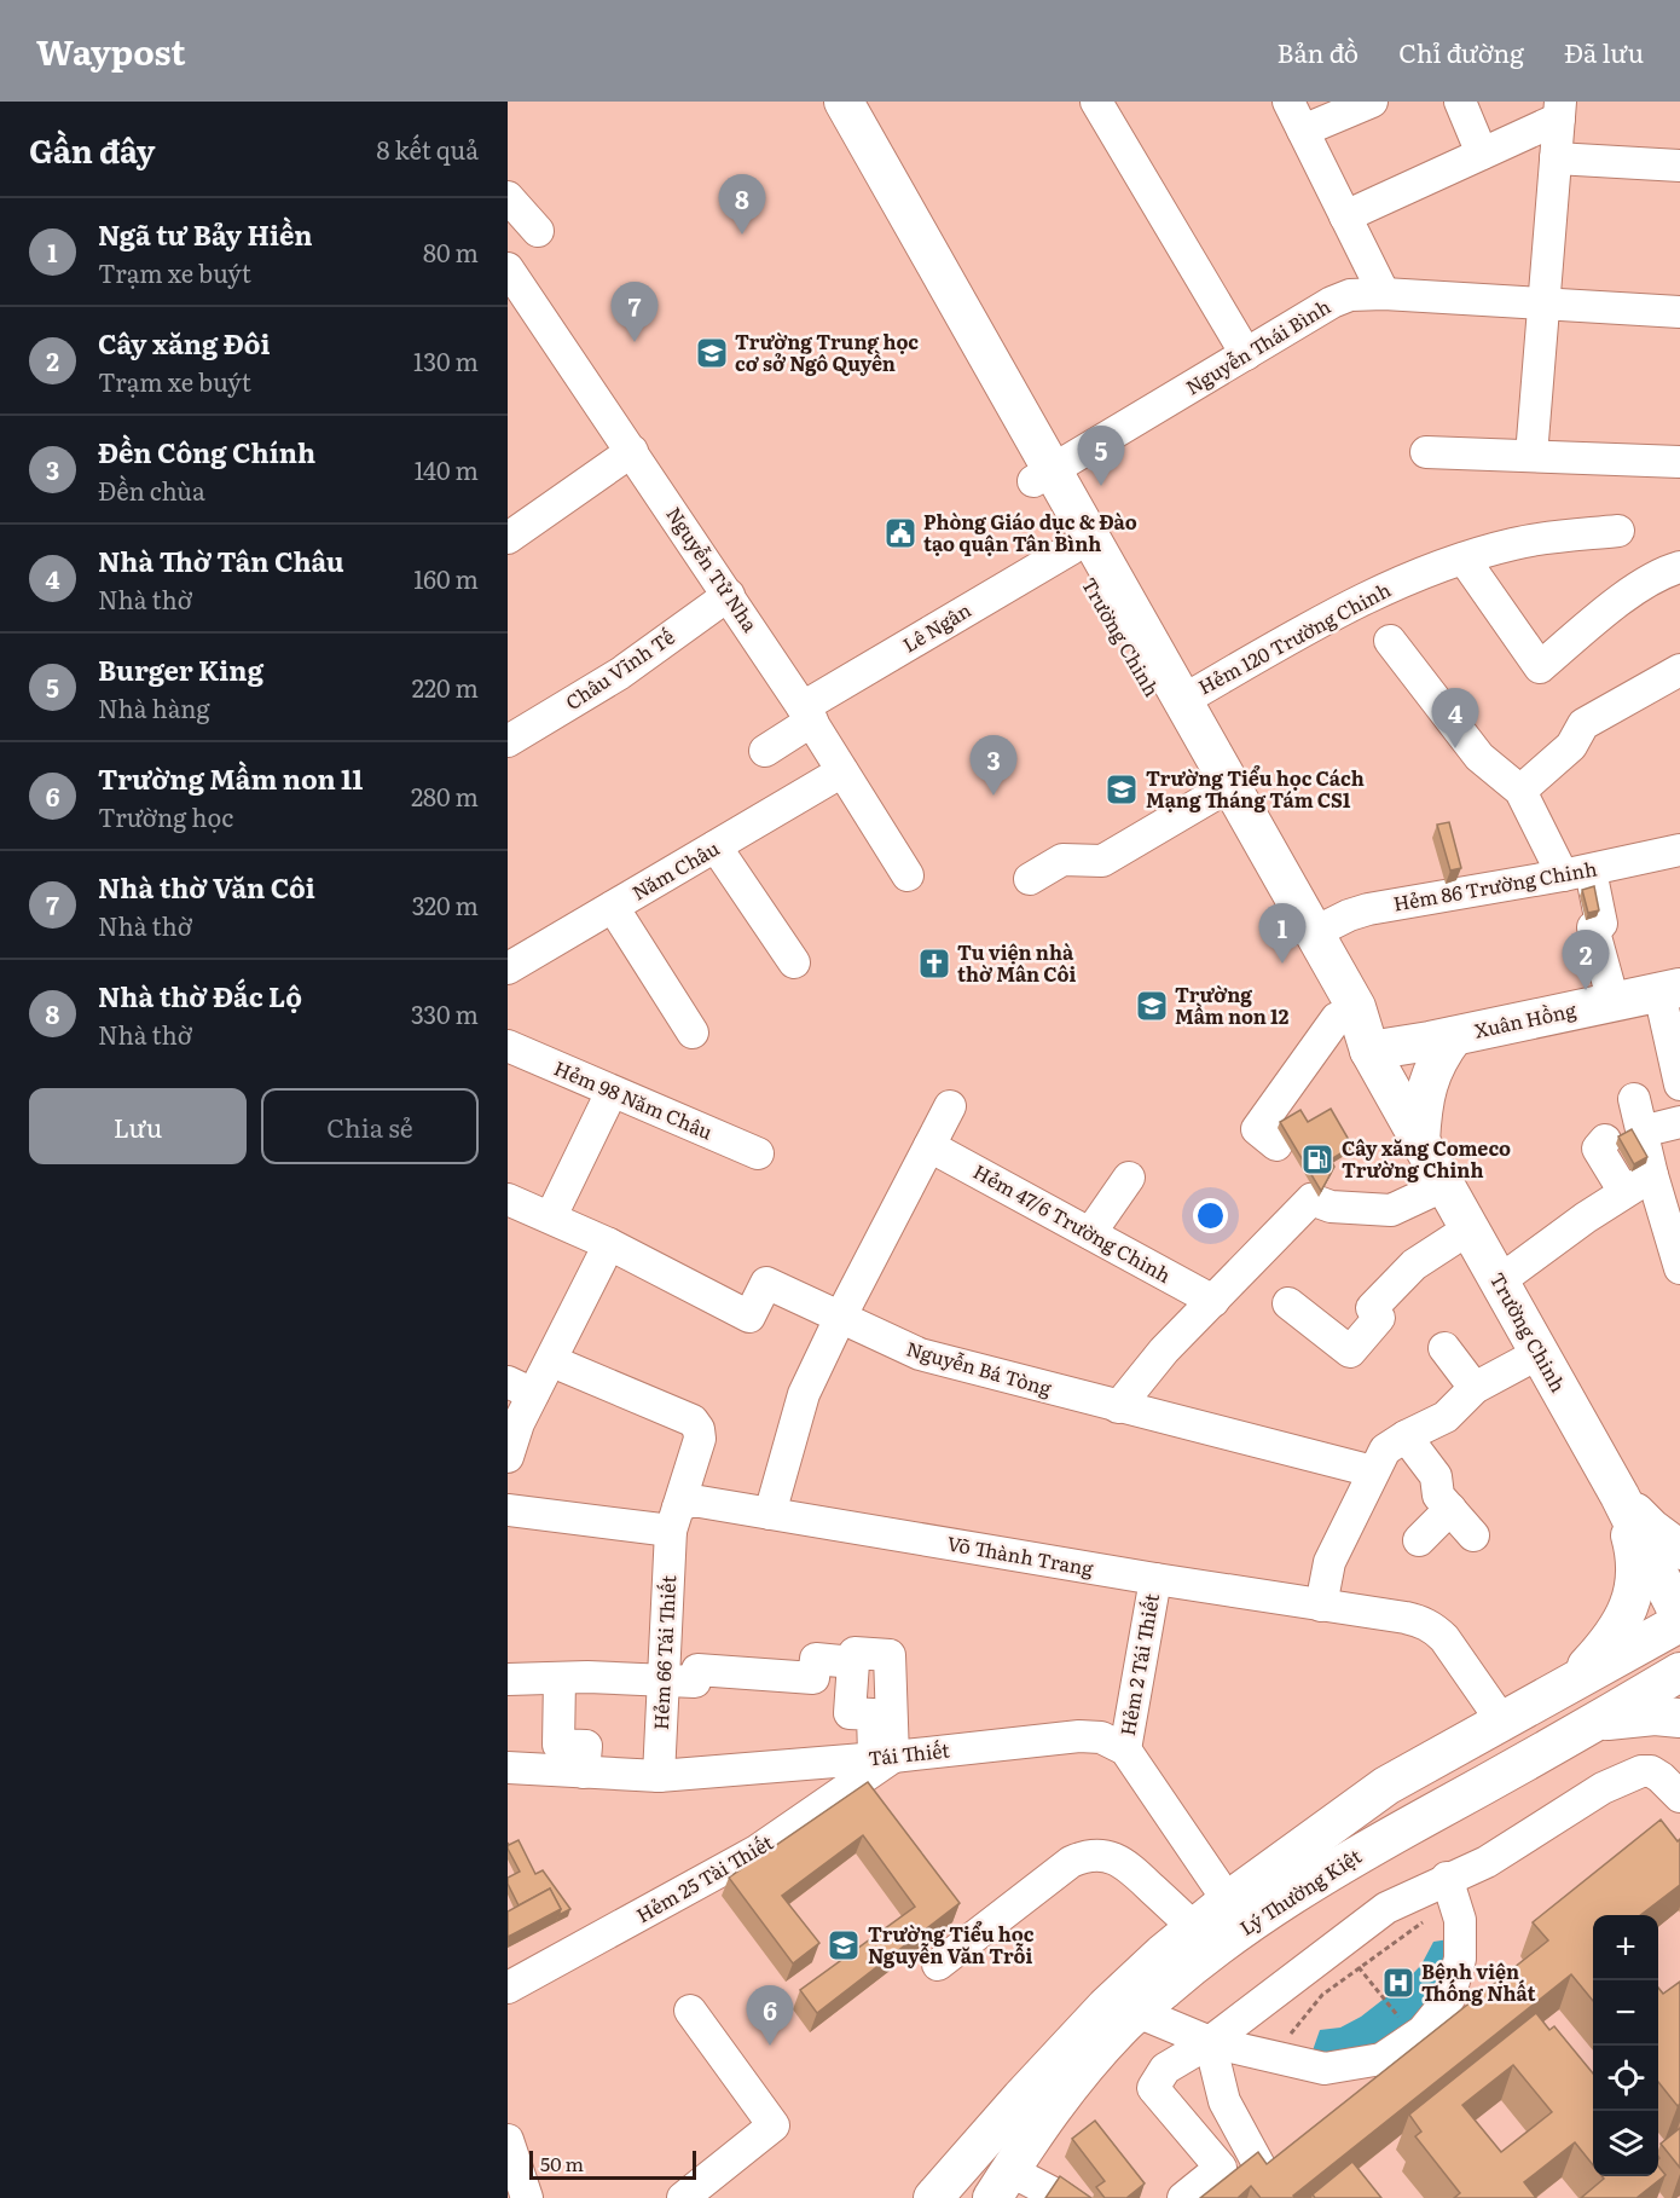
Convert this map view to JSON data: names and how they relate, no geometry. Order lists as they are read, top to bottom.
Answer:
{
  "streets": {
    "main road": ["Trường Chinh", "Xuân Hồng", "Lý Thường Kiệt"],
    "street": [
      "Nguyễn Thái Bình",
      "Nguyễn Tử Nha",
      "Lê Ngân",
      "Hẻm 120 Trường Chinh",
      "Châu Vĩnh Tế",
      "Năm Châu",
      "Hẻm 86 Trường Chinh",
      "Hẻm 98 Năm Châu",
      "Hẻm 47/6 Trường Chinh",
      "Nguyễn Bá Tòng",
      "Võ Thành Trang",
      "Hẻm 66 Tái Thiết",
      "Hẻm 2 Tái Thiết",
      "Tái Thiết",
      "Hẻm 25 Tài Thiết"
    ]
  },
  "crossings": [
    ["Nguyễn Thái Bình", "Trường Chinh"],
    ["Nguyễn Tử Nha", "Lê Ngân"],
    ["Nguyễn Tử Nha", "Châu Vĩnh Tế"],
    ["Nguyễn Tử Nha", "Năm Châu"],
    ["Lê Ngân", "Trường Chinh"],
    ["Trường Chinh", "Hẻm 120 Trường Chinh"],
    ["Trường Chinh", "Hẻm 86 Trường Chinh"],
    ["Trường Chinh", "Xuân Hồng"],
    ["Võ Thành Trang", "Hẻm 66 Tái Thiết"],
    ["Võ Thành Trang", "Hẻm 2 Tái Thiết"],
    ["Võ Thành Trang", "Lý Thường Kiệt"],
    ["Hẻm 66 Tái Thiết", "Tái Thiết"],
    ["Hẻm 2 Tái Thiết", "Tái Thiết"],
    ["Tái Thiết", "Hẻm 25 Tài Thiết"]
  ],
  "places": {
    "school or university": [
      "Trường Trung học cơ sở Ngô Quyền",
      "Trường Tiểu học Cách Mạng Tháng Tám CS1",
      "Trường Mầm non 12",
      "Trường Tiểu học Nguyễn Văn Trỗi"
    ],
    "public building": ["Phòng Giáo dục & Đào tạo quận Tân Bình"],
    "church": ["Tu viện nhà thờ Mân Côi"],
    "fuel station": ["Cây xăng Comeco Trường Chinh"],
    "hospital": ["Bệnh viện Thống Nhất"]
  },
  "scale_bar": "50 m",
  "page": {
    "header": "Waypost",
    "nav": ["Bản đồ", "Chỉ đường", "Đã lưu"],
    "heading": ["Gần đây", "8 kết quả"],
    "pins": [
      "8",
      "7",
      "5",
      "4",
      "3",
      "1",
      "2",
      "6"
    ],
    "list": [
      {
        "mark": "1",
        "name": "Ngã tư Bảy Hiền",
        "note": "Trạm xe buýt",
        "value": "80 m"
      },
      {
        "mark": "2",
        "name": "Cây xăng Đôi",
        "note": "Trạm xe buýt",
        "value": "130 m"
      },
      {
        "mark": "3",
        "name": "Đền Công Chính",
        "note": "Đền chùa",
        "value": "140 m"
      },
      {
        "mark": "4",
        "name": "Nhà Thờ Tân Châu",
        "note": "Nhà thờ",
        "value": "160 m"
      },
      {
        "mark": "5",
        "name": "Burger King",
        "note": "Nhà hàng",
        "value": "220 m"
      },
      {
        "mark": "6",
        "name": "Trường Mầm non 11",
        "note": "Trường học",
        "value": "280 m"
      },
      {
        "mark": "7",
        "name": "Nhà thờ Văn Côi",
        "note": "Nhà thờ",
        "value": "320 m"
      },
      {
        "mark": "8",
        "name": "Nhà thờ Đắc Lộ",
        "note": "Nhà thờ",
        "value": "330 m"
      }
    ],
    "buttons": ["Lưu", "Chia sẻ"],
    "map_buttons": ["+", "−"],
    "scale": "50 m"
  }
}
